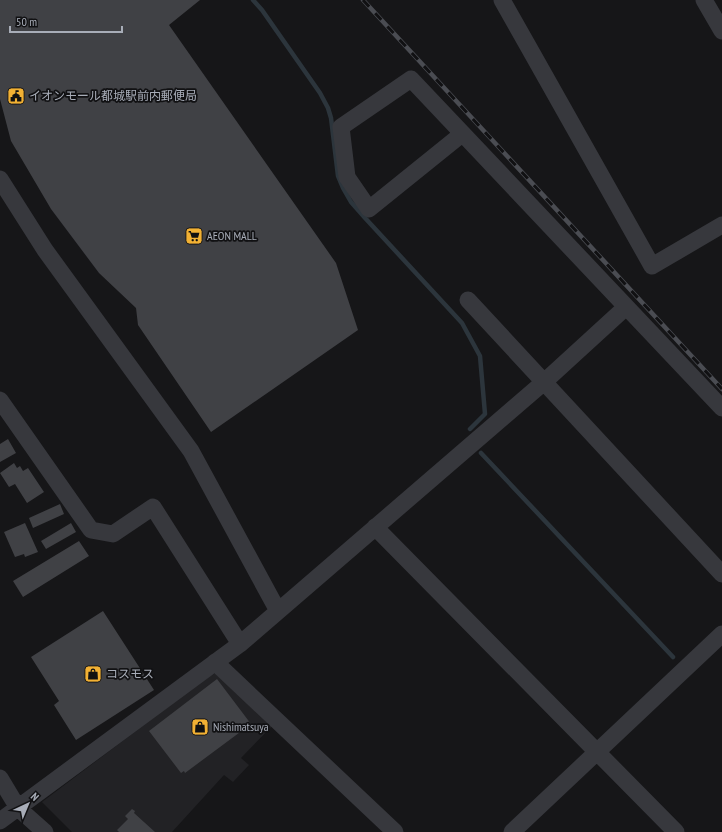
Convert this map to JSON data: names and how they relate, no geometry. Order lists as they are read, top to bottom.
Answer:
{
  "places": {
    "public building": ["イオンモール都城駅前内郵便局"],
    "supermarket": ["AEON MALL"],
    "shop": ["コスモス", "Nishimatsuya"]
  },
  "scale_bar": "50 m",
  "north": "top right"
}
